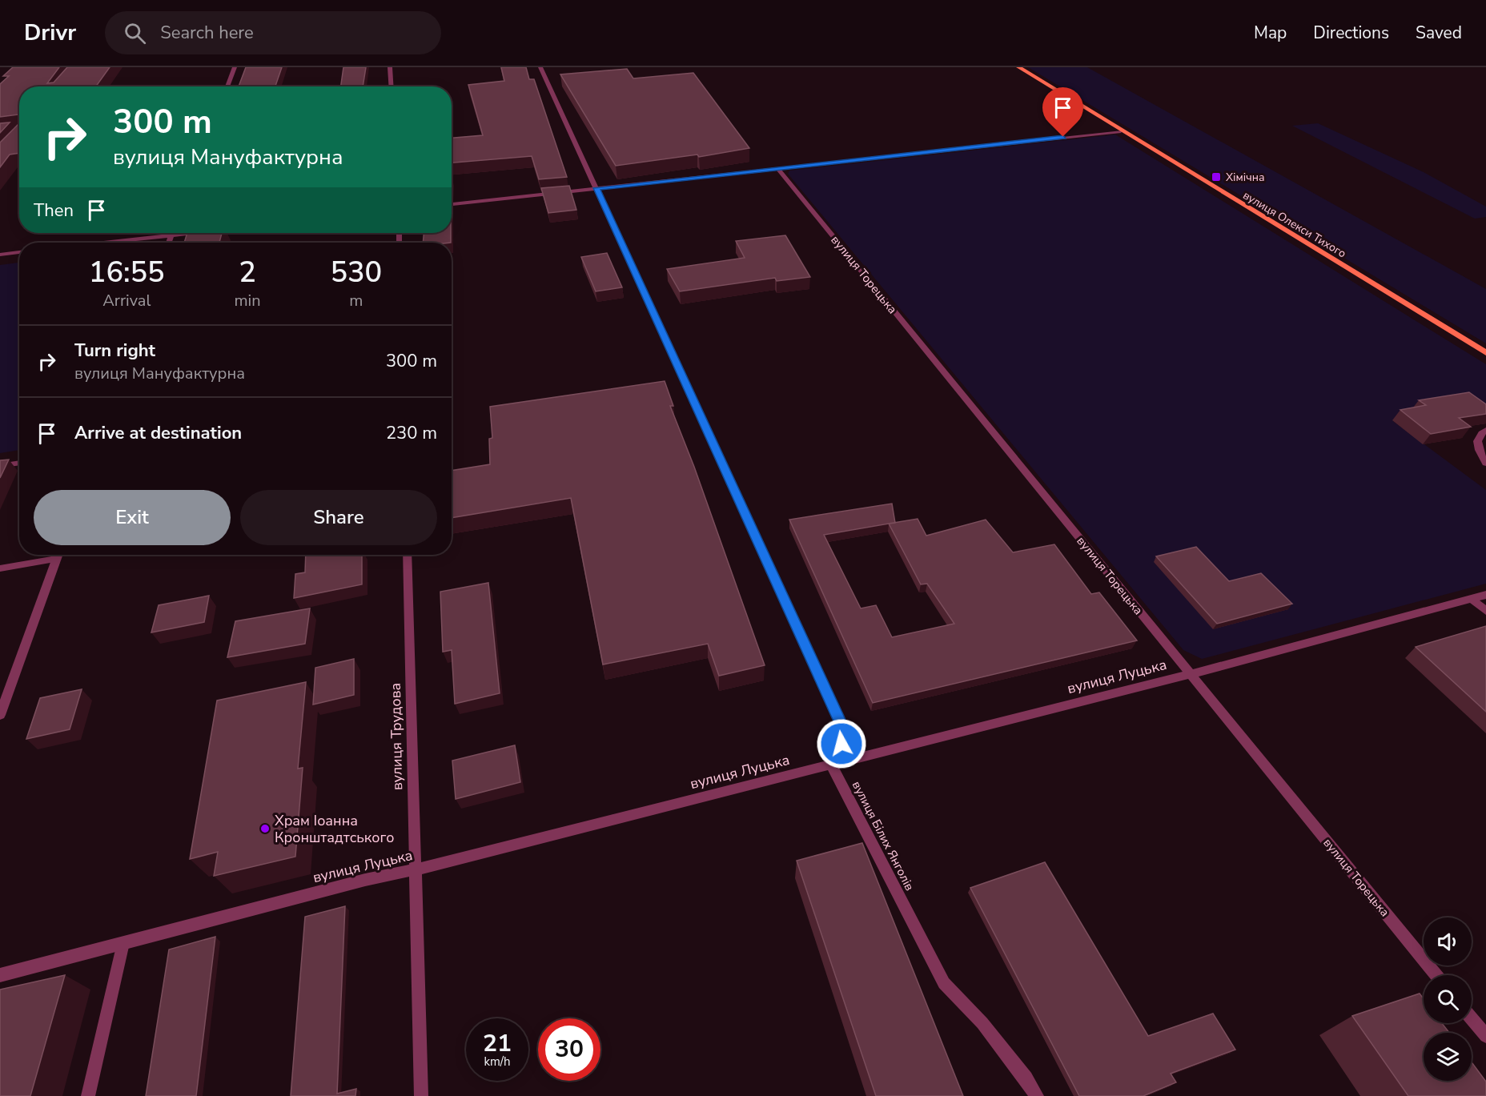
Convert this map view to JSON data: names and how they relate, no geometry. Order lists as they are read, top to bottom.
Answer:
{
  "streets": {
    "main road": ["вулиця Олекси Тихого"],
    "street": [
      "вулиця Торецька",
      "вулиця Луцька",
      "вулиця Трудова",
      "вулиця Білих Янголів"
    ]
  },
  "crossings": [
    ["вулиця Торецька", "вулиця Луцька"],
    ["вулиця Луцька", "вулиця Трудова"],
    ["вулиця Луцька", "вулиця Білих Янголів"]
  ],
  "places": {
    "transit": ["Хімічна"],
    "other": ["Храм Іоанна Кронштадтського"]
  },
  "page": {
    "header": "Drivr",
    "search": "Search here",
    "nav": ["Map", "Directions", "Saved"],
    "turn": ["300 m", "вулиця Мануфактурна"],
    "then": "Then",
    "eta": [
      "16:55",
      "Arrival",
      "2",
      "min",
      "530",
      "m"
    ],
    "list": [
      {
        "name": "Turn right",
        "note": "вулиця Мануфактурна",
        "value": "300 m"
      },
      {
        "name": "Arrive at destination",
        "value": "230 m"
      }
    ],
    "buttons": ["Exit", "Share"],
    "speed": "21 km/h",
    "limit": "30"
  }
}
